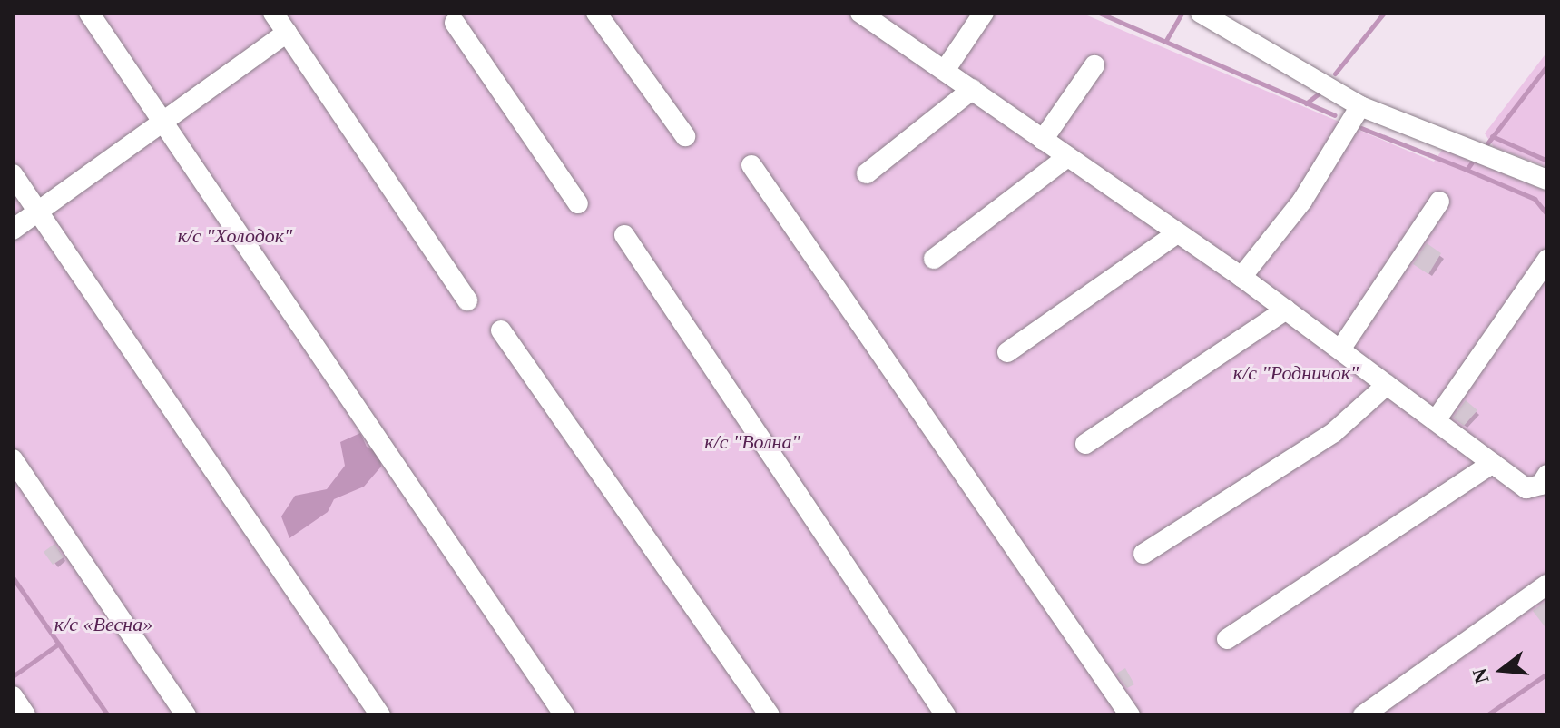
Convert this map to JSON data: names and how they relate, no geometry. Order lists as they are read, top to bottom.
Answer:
{
  "parks": [
    "к/с \"Холодок\"",
    "к/с \"Родничок\"",
    "к/с \"Волна\"",
    "к/с «Весна»"
  ],
  "north": "left"
}
